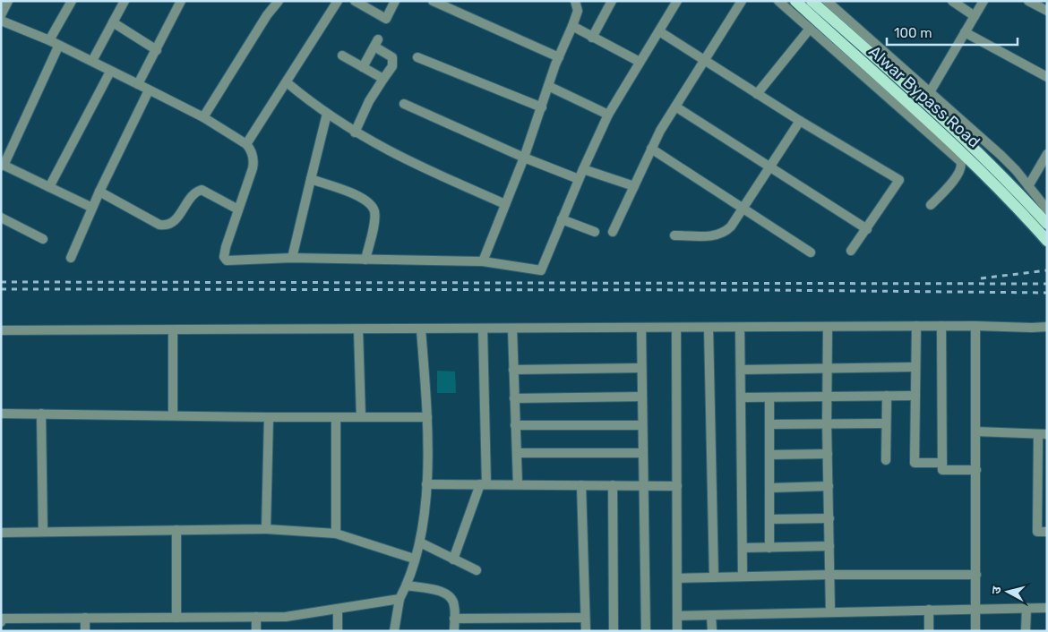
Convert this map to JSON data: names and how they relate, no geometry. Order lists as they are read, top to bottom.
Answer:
{
  "streets": {
    "main road": ["Alwar Bypass Road"]
  },
  "scale_bar": "100 m",
  "north": "left"
}
